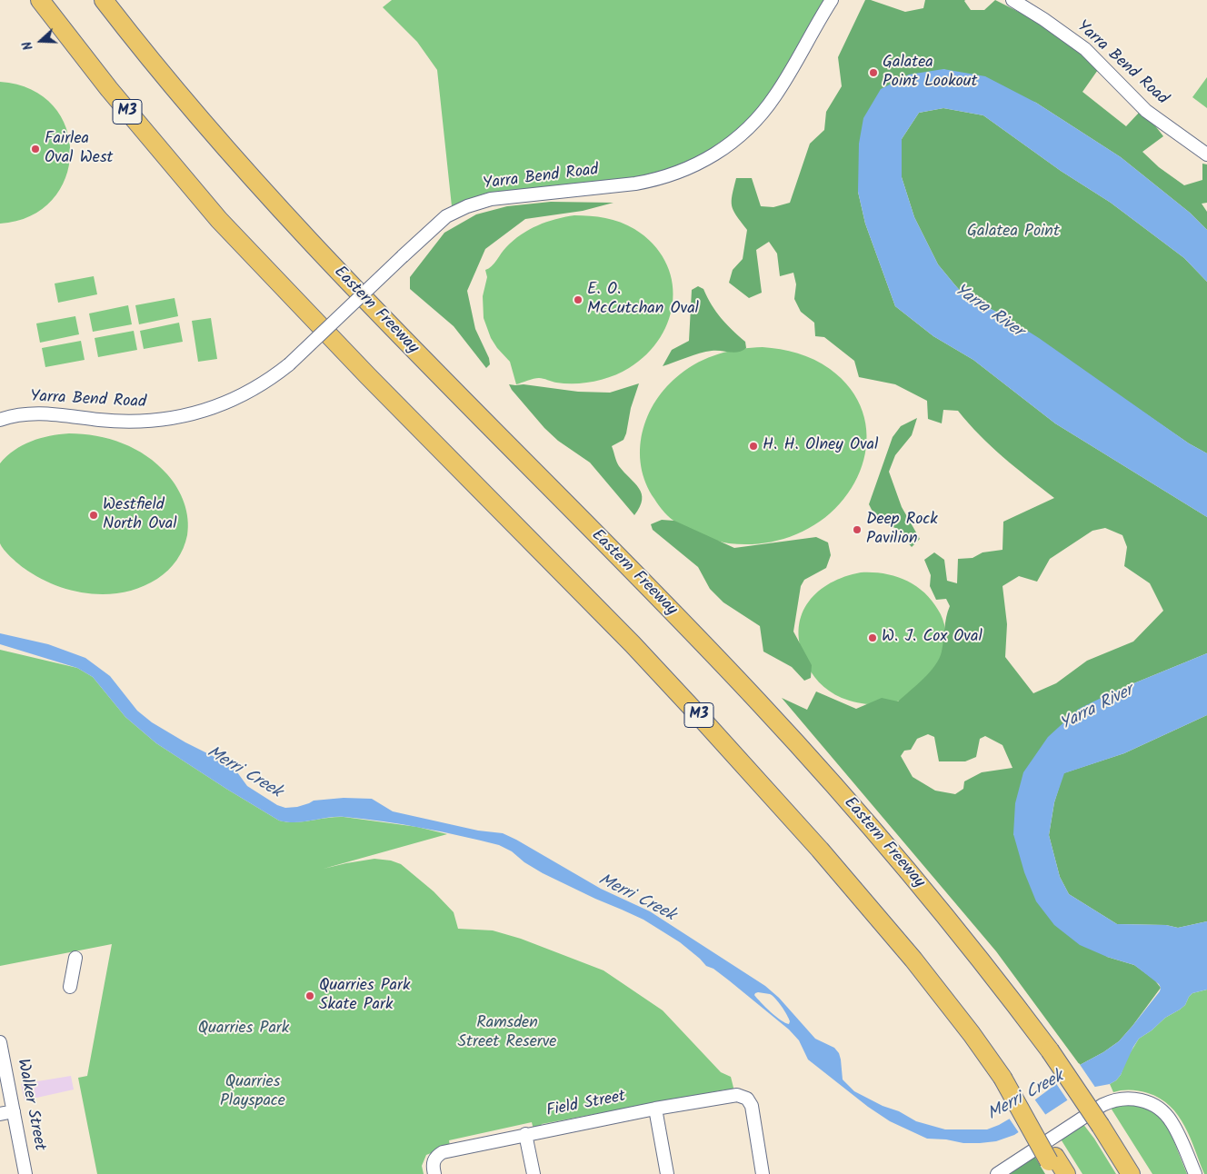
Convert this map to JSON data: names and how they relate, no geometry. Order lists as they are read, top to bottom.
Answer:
{
  "streets": {
    "highway": ["M3", "Eastern Freeway"],
    "street": ["Yarra Bend Road", "Walker Street", "Field Street"]
  },
  "water": ["Yarra River", "Merri Creek"],
  "parks": [
    "Galatea Point",
    "Ramsden Street Reserve",
    "Quarries Park",
    "Quarries Playspace"
  ],
  "places": [
    "Galatea Point Lookout",
    "Fairlea Oval West",
    "E. O. McCutchan Oval",
    "H. H. Olney Oval",
    "Westfield North Oval",
    "Deep Rock Pavilion",
    "W. J. Cox Oval",
    "Quarries Park Skate Park"
  ],
  "north": "left"
}
